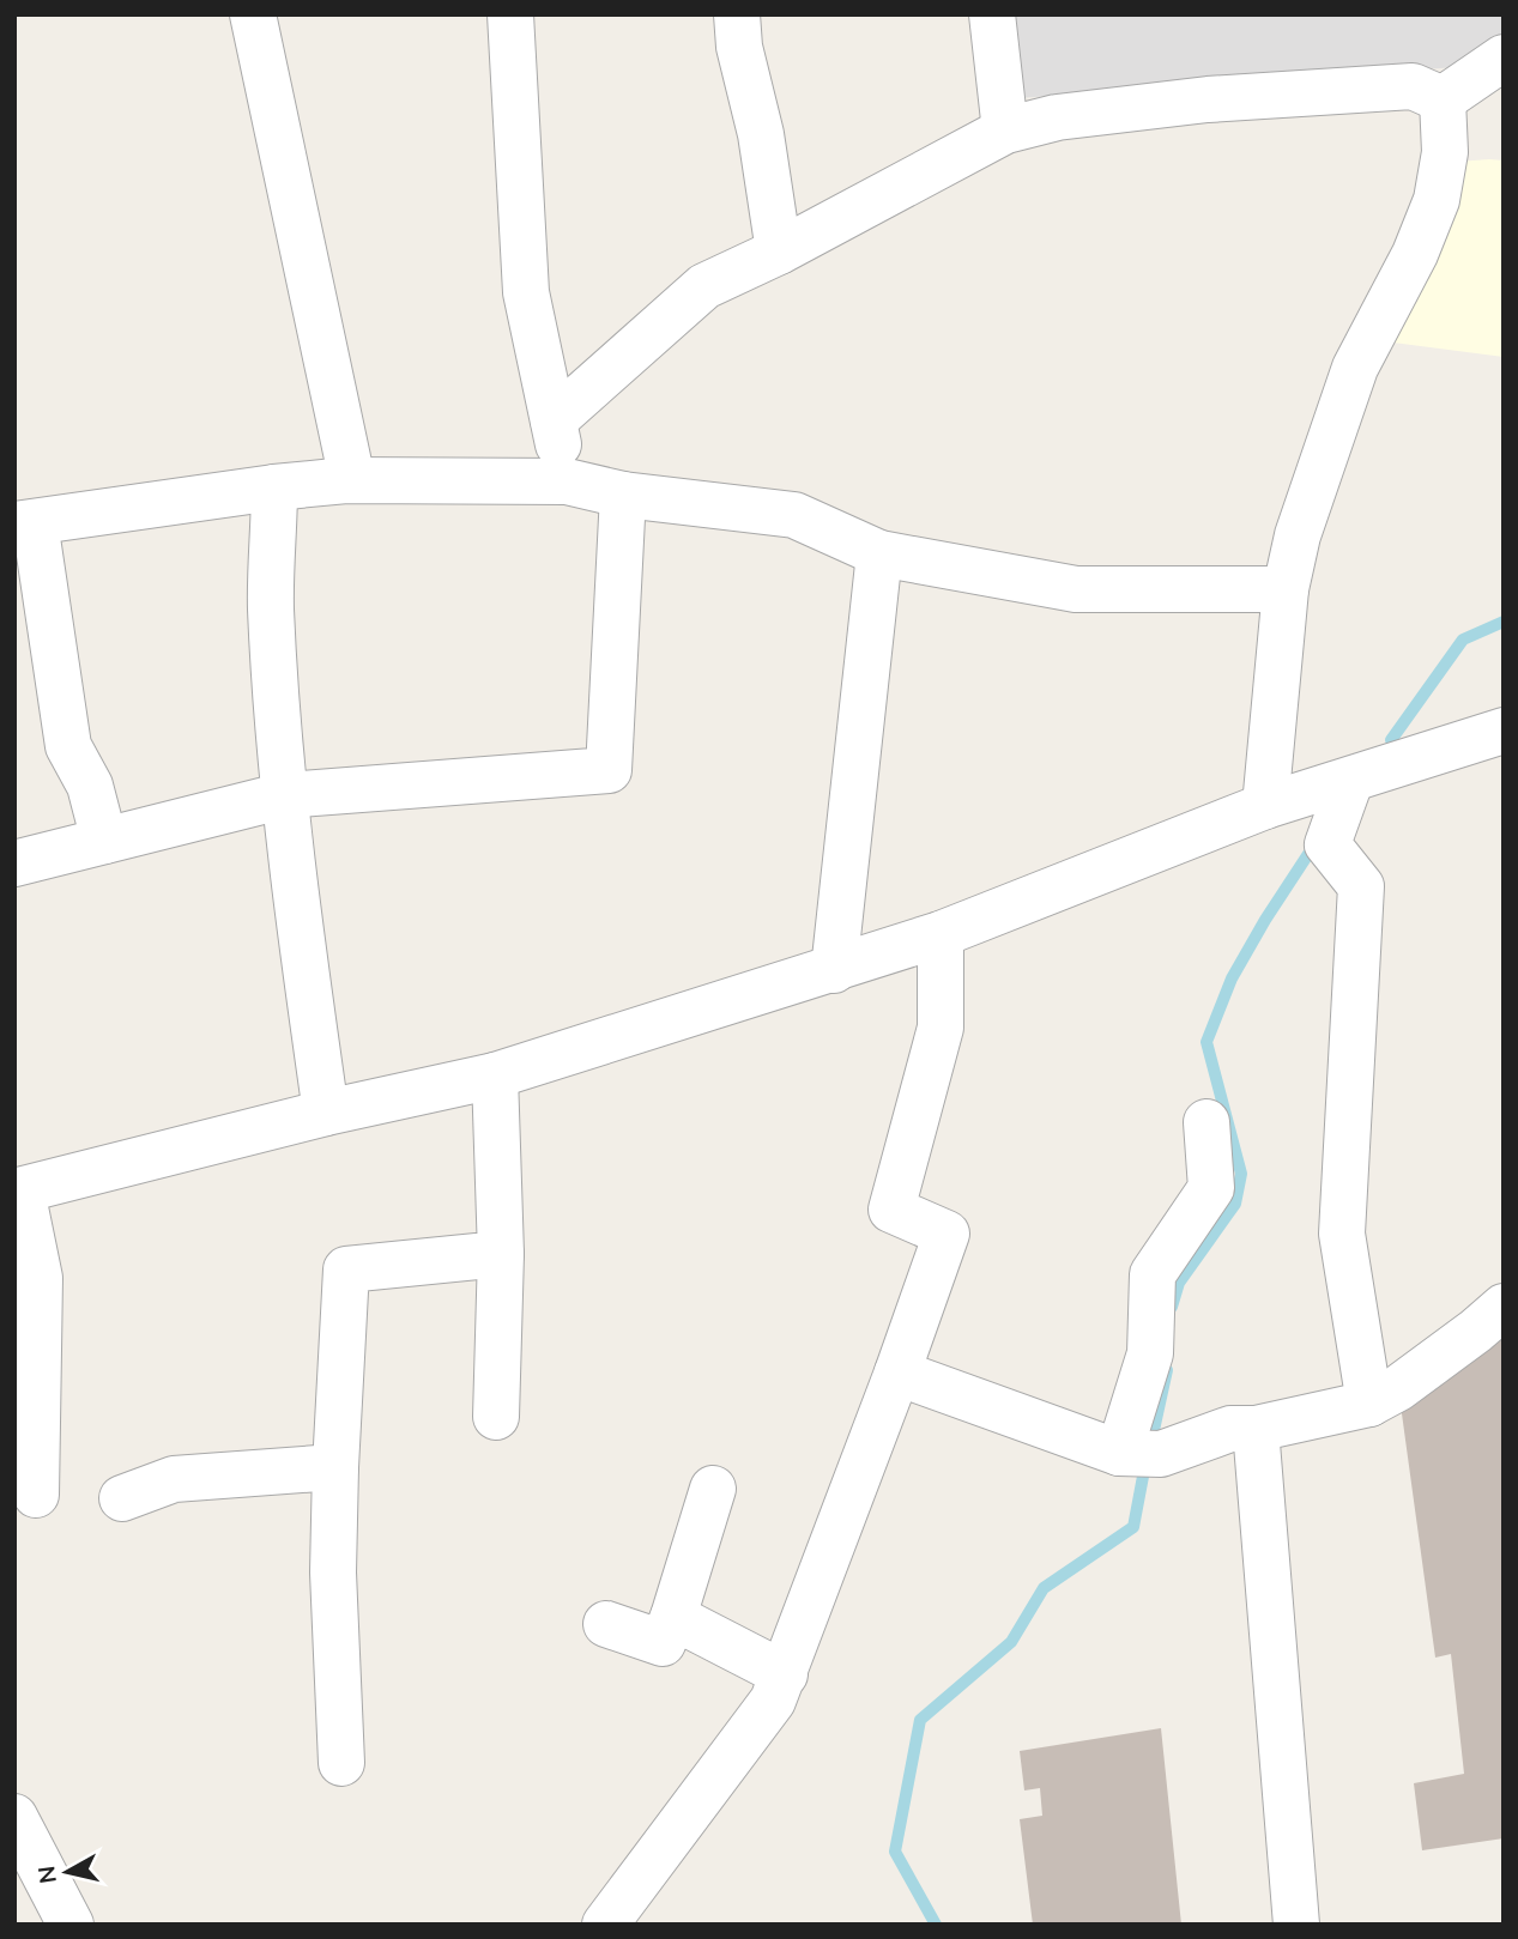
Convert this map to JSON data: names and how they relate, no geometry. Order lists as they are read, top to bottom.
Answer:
{
  "north": "left"
}
